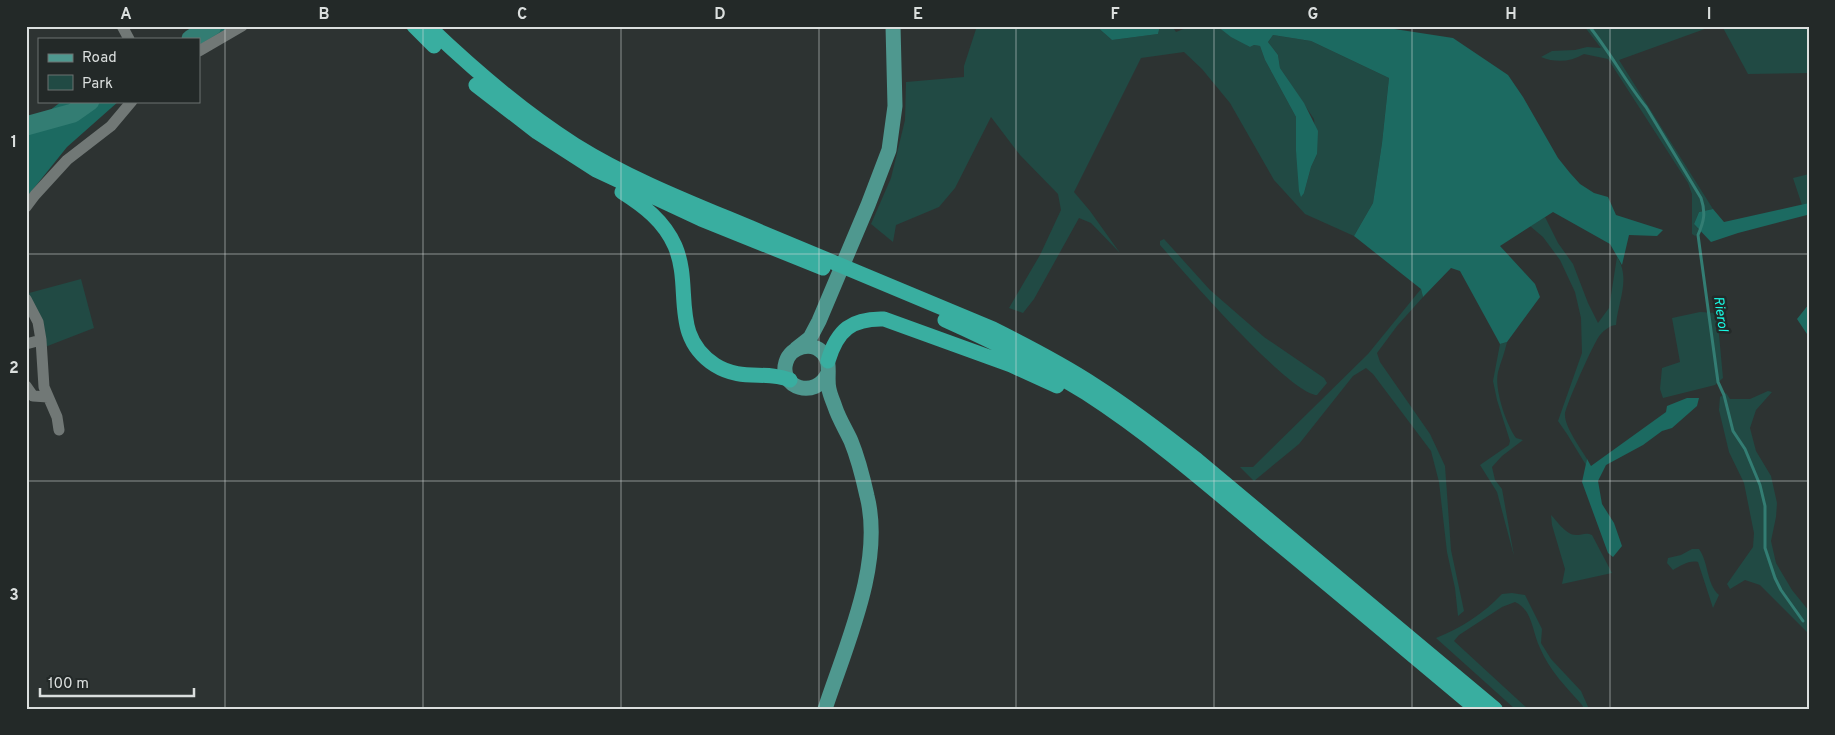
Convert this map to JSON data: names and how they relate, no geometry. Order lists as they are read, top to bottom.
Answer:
{
  "water": ["Rierol"],
  "legend": ["Road", "Park"],
  "scale_bar": "100 m",
  "grid": {
    "columns": [
      "A",
      "B",
      "C",
      "D",
      "E",
      "F",
      "G",
      "H",
      "I"
    ],
    "rows": ["1", "2", "3"]
  }
}
